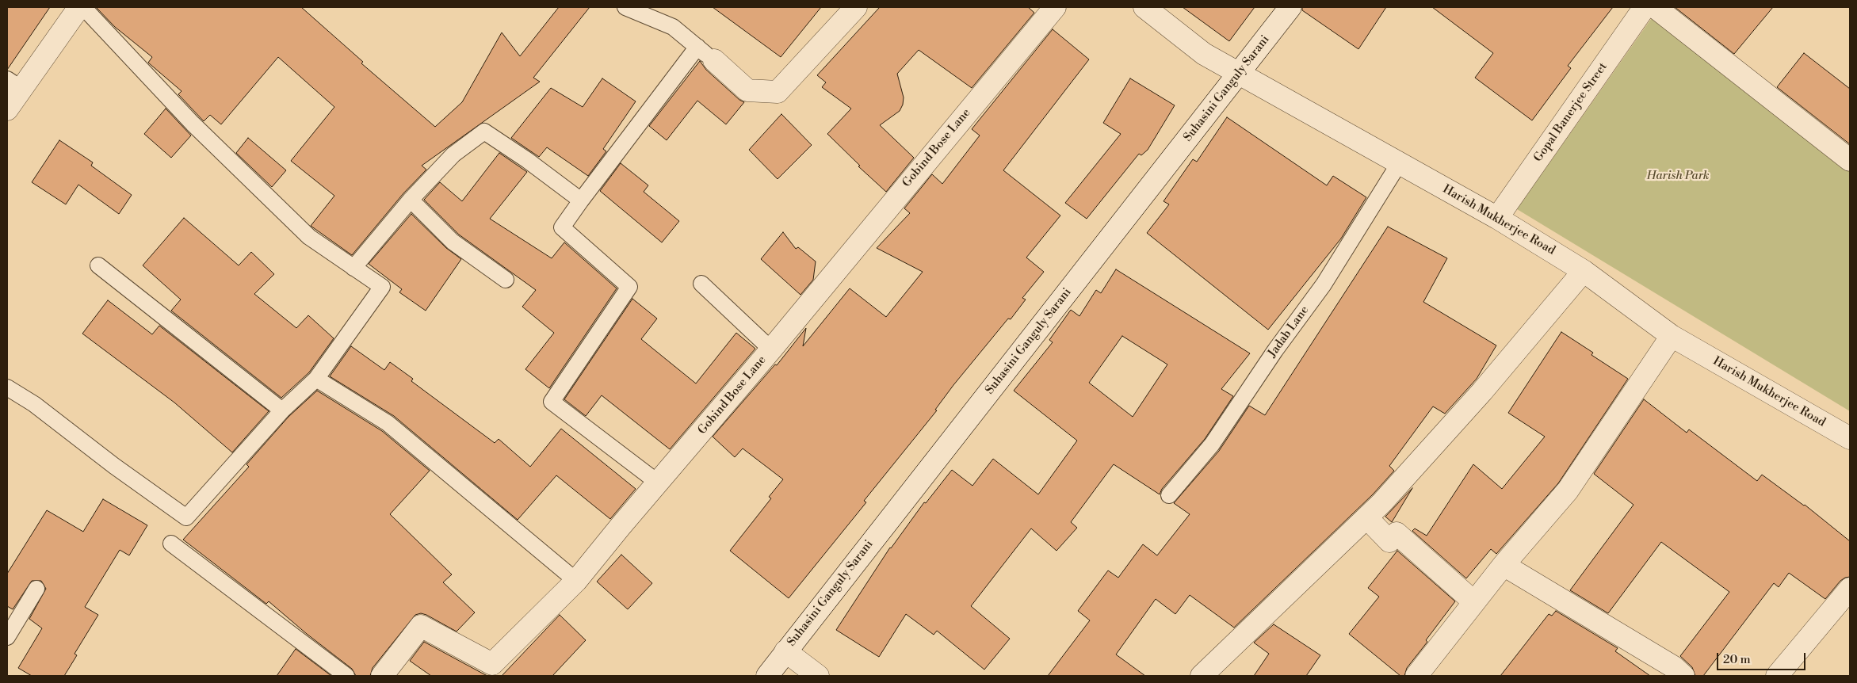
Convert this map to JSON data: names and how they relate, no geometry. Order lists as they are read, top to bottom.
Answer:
{
  "streets": {
    "street": [
      "Suhasini Ganguly Sarani",
      "Gopal Banerjee Street",
      "Gobind Bose Lane",
      "Harish Mukherjee Road"
    ],
    "lane": ["Jadab Lane"]
  },
  "crossings": [
    ["Suhasini Ganguly Sarani", "Harish Mukherjee Road"],
    ["Gopal Banerjee Street", "Harish Mukherjee Road"],
    ["Harish Mukherjee Road", "Jadab Lane"]
  ],
  "parks": ["Harish Park"],
  "scale_bar": "20 m"
}
